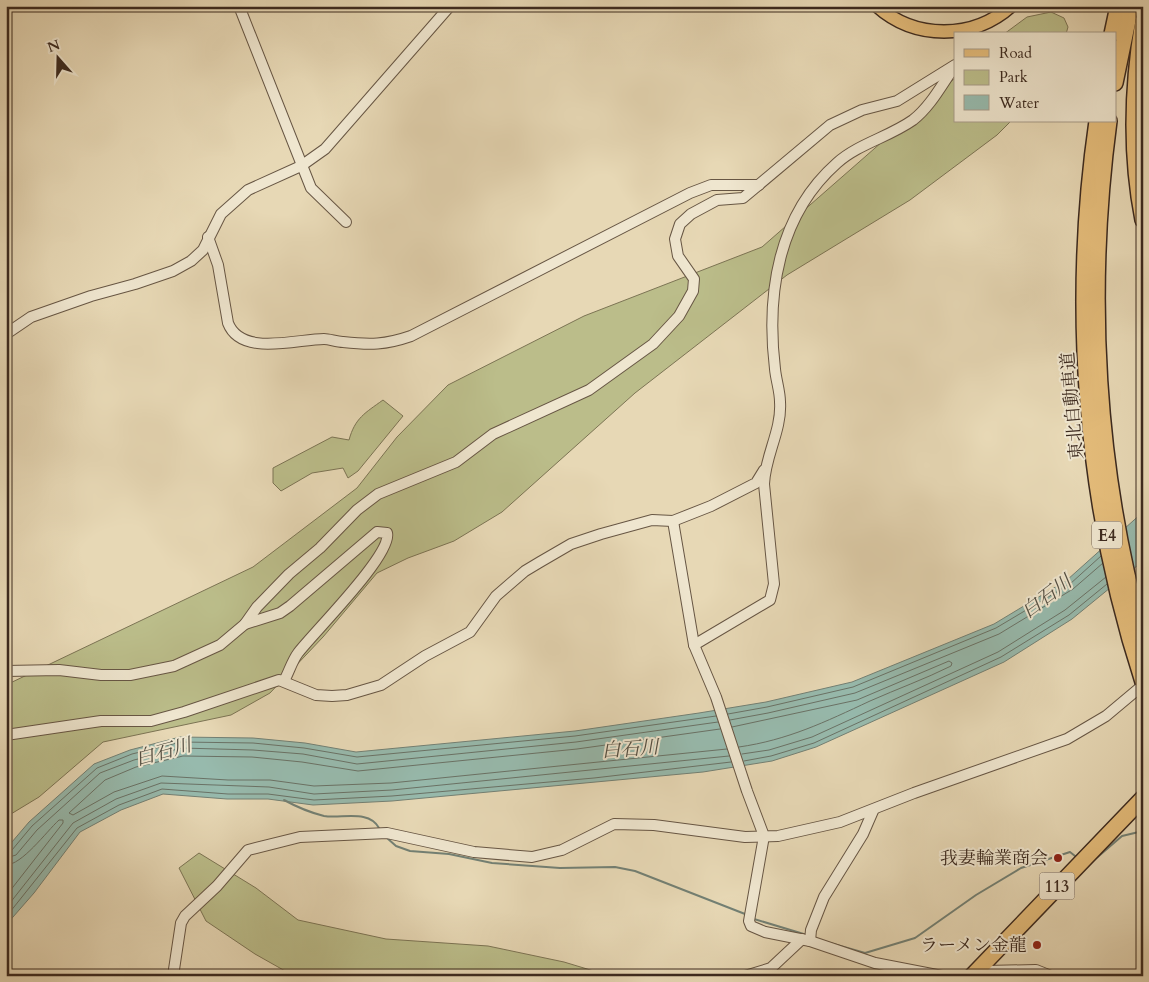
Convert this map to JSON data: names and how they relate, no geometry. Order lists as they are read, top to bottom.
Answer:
{
  "streets": {
    "highway": ["東北自動車道", "E4", "113"]
  },
  "water": ["白石川"],
  "places": ["我妻輪業商会", "ラーメン金龍"],
  "legend": ["Road", "Park", "Water"],
  "north": "top"
}
